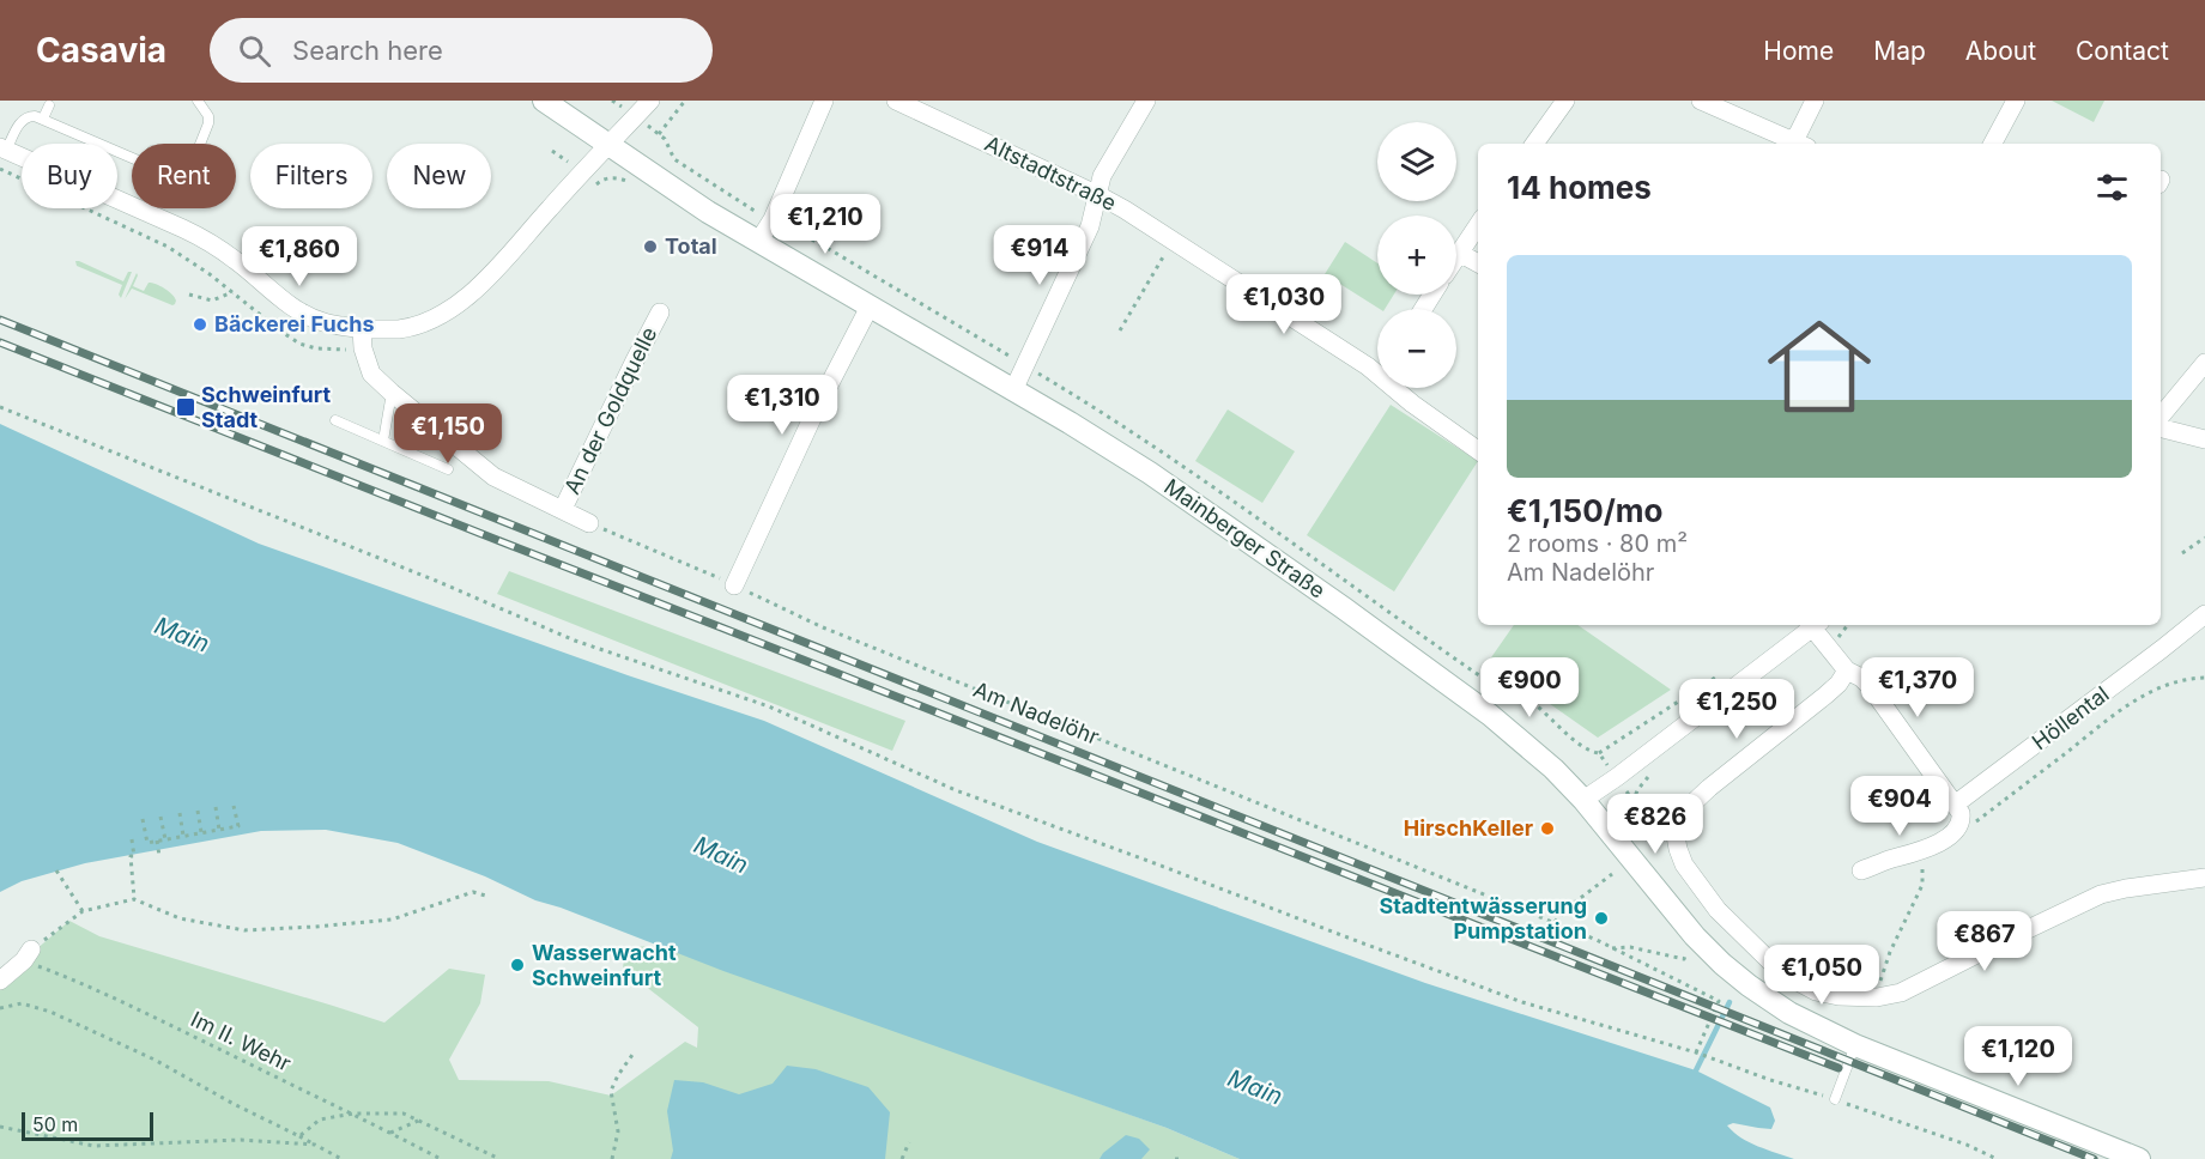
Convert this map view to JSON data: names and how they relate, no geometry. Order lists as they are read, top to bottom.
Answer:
{
  "streets": {
    "main road": ["Mainberger Straße"],
    "street": ["Altstadtstraße", "An der Goldquelle", "Höllental"],
    "path": ["Am Nadelöhr", "Im II. Wehr"]
  },
  "water": ["Main"],
  "places": {
    "other": [
      "Total",
      "Bäckerei Fuchs",
      "HirschKeller",
      "Stadtentwässerung Pumpstation",
      "Wasserwacht Schweinfurt"
    ],
    "transit": ["Schweinfurt Stadt"]
  },
  "scale_bar": "50 m",
  "page": {
    "header": "Casavia",
    "search": "Search here",
    "nav": [
      "Home",
      "Map",
      "About",
      "Contact"
    ],
    "map_buttons": ["+", "−"],
    "chip": [
      "Buy",
      "Rent",
      "Filters",
      "New"
    ],
    "heading": "14 homes",
    "price": [
      "€1,210",
      "€914",
      "€1,860",
      "€1,030",
      "€1,310",
      "€1,150",
      "€900",
      "€1,370",
      "€1,250",
      "€904",
      "€826",
      "€867",
      "€1,050",
      "€1,120"
    ],
    "list": [
      {
        "name": "€1,150/mo",
        "note": "2 rooms · 80 m² · Am Nadelöhr"
      }
    ],
    "scale": "50 m"
  }
}
